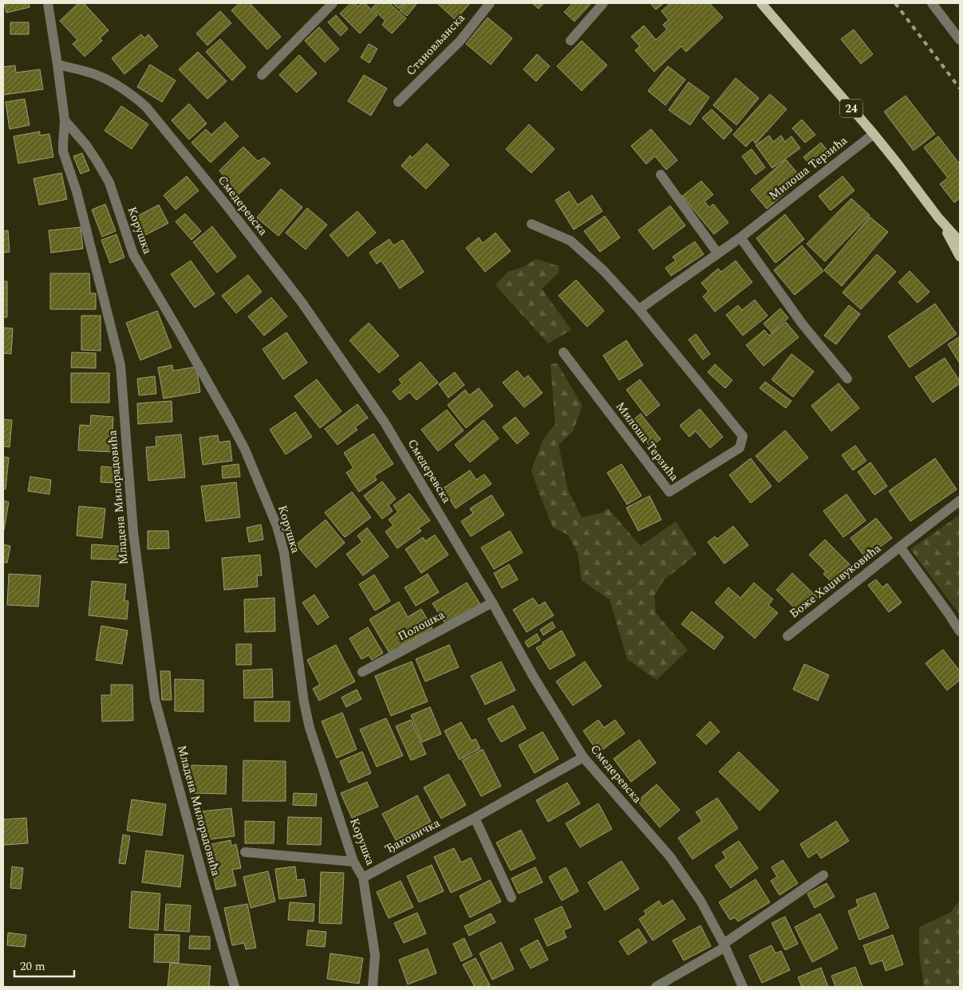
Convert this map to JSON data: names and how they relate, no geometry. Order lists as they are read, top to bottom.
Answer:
{
  "streets": {
    "main road": ["24"],
    "street": [
      "Становљанска",
      "Милоша Терзића",
      "Смедеревска",
      "Корушка",
      "Младена Милорадовића",
      "Боже Хаџивуковића",
      "Полошка",
      "Ђаковичка"
    ]
  },
  "crossings": [
    ["24", "Милоша Терзића"],
    ["Смедеревска", "Младена Милорадовића"],
    ["Смедеревска", "Полошка"],
    ["Смедеревска", "Ђаковичка"],
    ["Корушка", "Младена Милорадовића"],
    ["Корушка", "Ђаковичка"]
  ],
  "scale_bar": "20 m"
}
